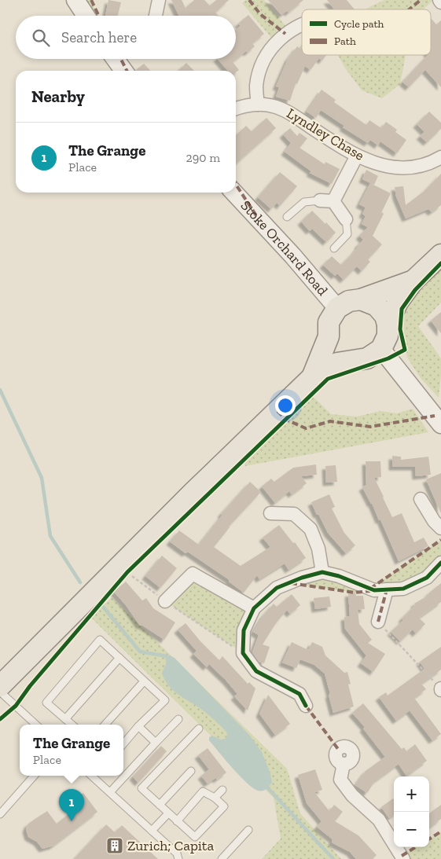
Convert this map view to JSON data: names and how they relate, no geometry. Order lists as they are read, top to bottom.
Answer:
{
  "streets": {
    "street": ["Lyndley Chase", "Stoke Orchard Road"]
  },
  "places": {
    "building": ["Zurich; Capita"]
  },
  "legend": ["Cycle path", "Path"],
  "page": {
    "search": "Search here",
    "heading": "Nearby",
    "list": [
      {
        "mark": "1",
        "name": "The Grange",
        "note": "Place",
        "value": "290 m"
      }
    ],
    "popup": ["The Grange", "Place"],
    "map_buttons": ["+", "−"],
    "pins": "1"
  }
}
